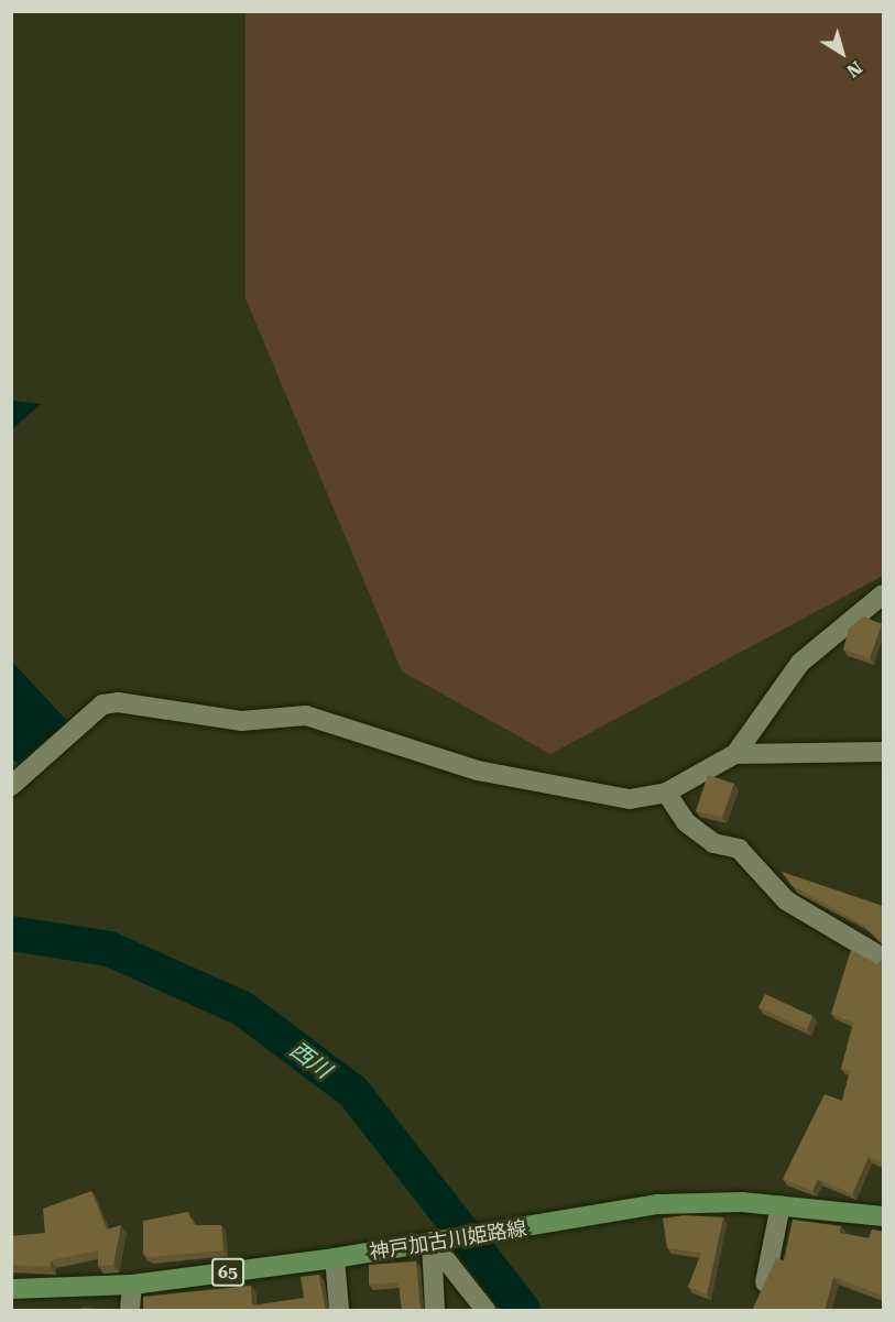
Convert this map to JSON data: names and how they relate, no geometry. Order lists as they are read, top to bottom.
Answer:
{
  "streets": {
    "main road": ["神戸加古川姫路線", "65"]
  },
  "water": ["西川"],
  "north": "bottom right"
}
